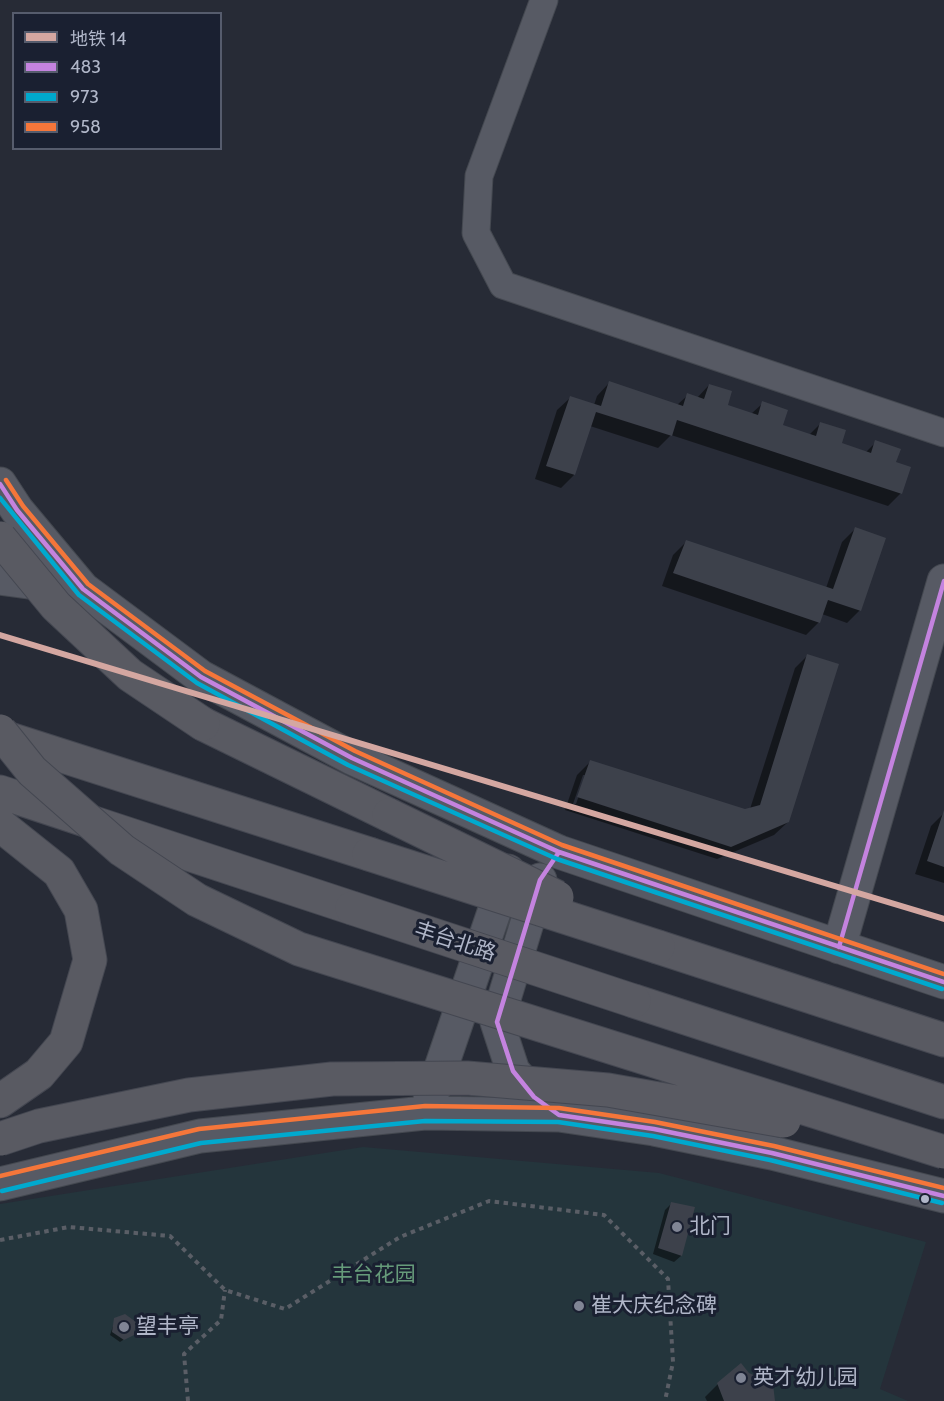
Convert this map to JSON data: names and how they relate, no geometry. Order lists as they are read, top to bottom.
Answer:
{
  "streets": {
    "highway": ["丰台北路"]
  },
  "parks": ["丰台花园"],
  "places": [
    "北门",
    "崔大庆纪念碑",
    "望丰亭",
    "英才幼儿园"
  ],
  "lines": [
    "transit line 958",
    "transit line 483",
    "transit line 973",
    "metro line 14"
  ],
  "legend": [
    "地铁 14",
    "483",
    "973",
    "958"
  ]
}
